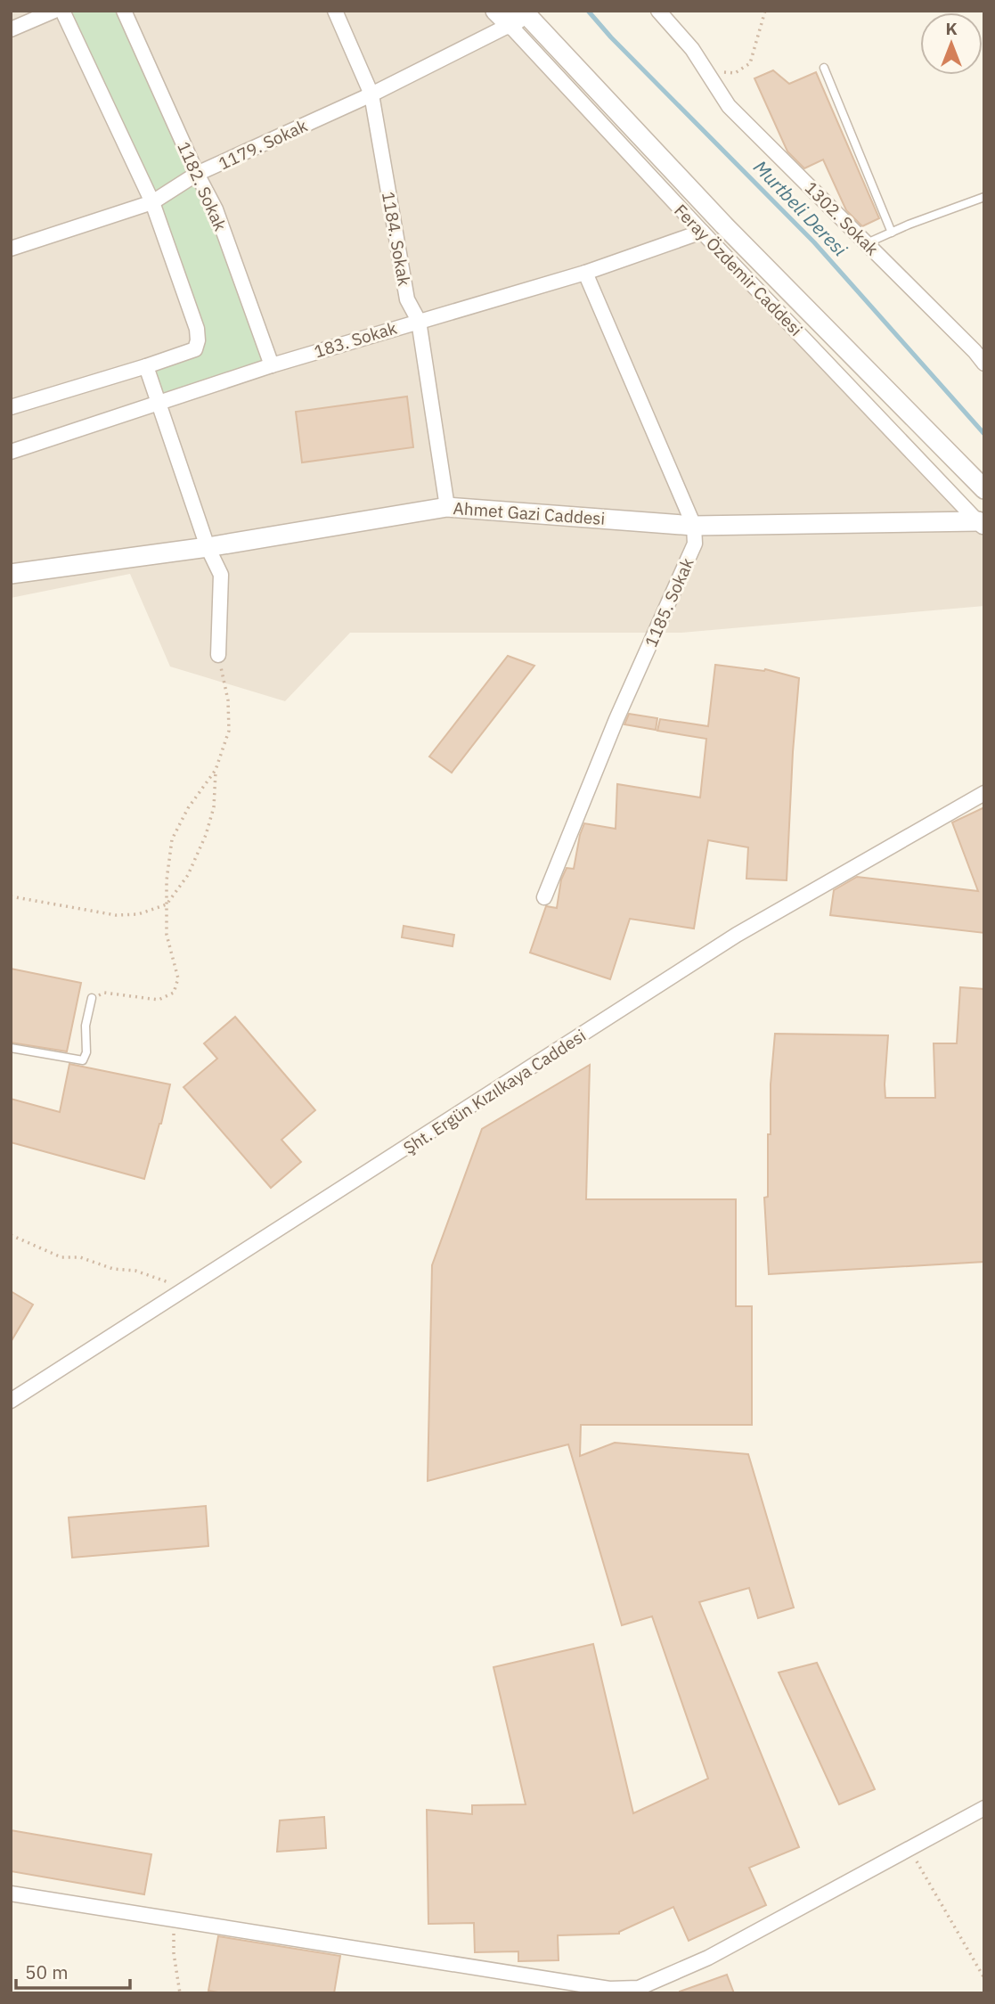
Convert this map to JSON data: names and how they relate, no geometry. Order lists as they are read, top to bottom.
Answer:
{
  "streets": {
    "street": [
      "1179. Sokak",
      "1182. Sokak",
      "1302. Sokak",
      "1184. Sokak",
      "Feray Özdemir Caddesi",
      "183. Sokak",
      "Ahmet Gazi Caddesi",
      "1185. Sokak",
      "Şht. Ergün Kızılkaya Caddesi"
    ]
  },
  "crossings": [
    ["1179. Sokak", "1182. Sokak"],
    ["1179. Sokak", "1184. Sokak"],
    ["1179. Sokak", "Feray Özdemir Caddesi"],
    ["1182. Sokak", "183. Sokak"],
    ["1184. Sokak", "183. Sokak"],
    ["1184. Sokak", "Ahmet Gazi Caddesi"],
    ["Feray Özdemir Caddesi", "183. Sokak"],
    ["Feray Özdemir Caddesi", "Ahmet Gazi Caddesi"],
    ["Ahmet Gazi Caddesi", "1185. Sokak"]
  ],
  "water": ["Murtbeli Deresi"],
  "scale_bar": "50 m",
  "north": "top"
}
